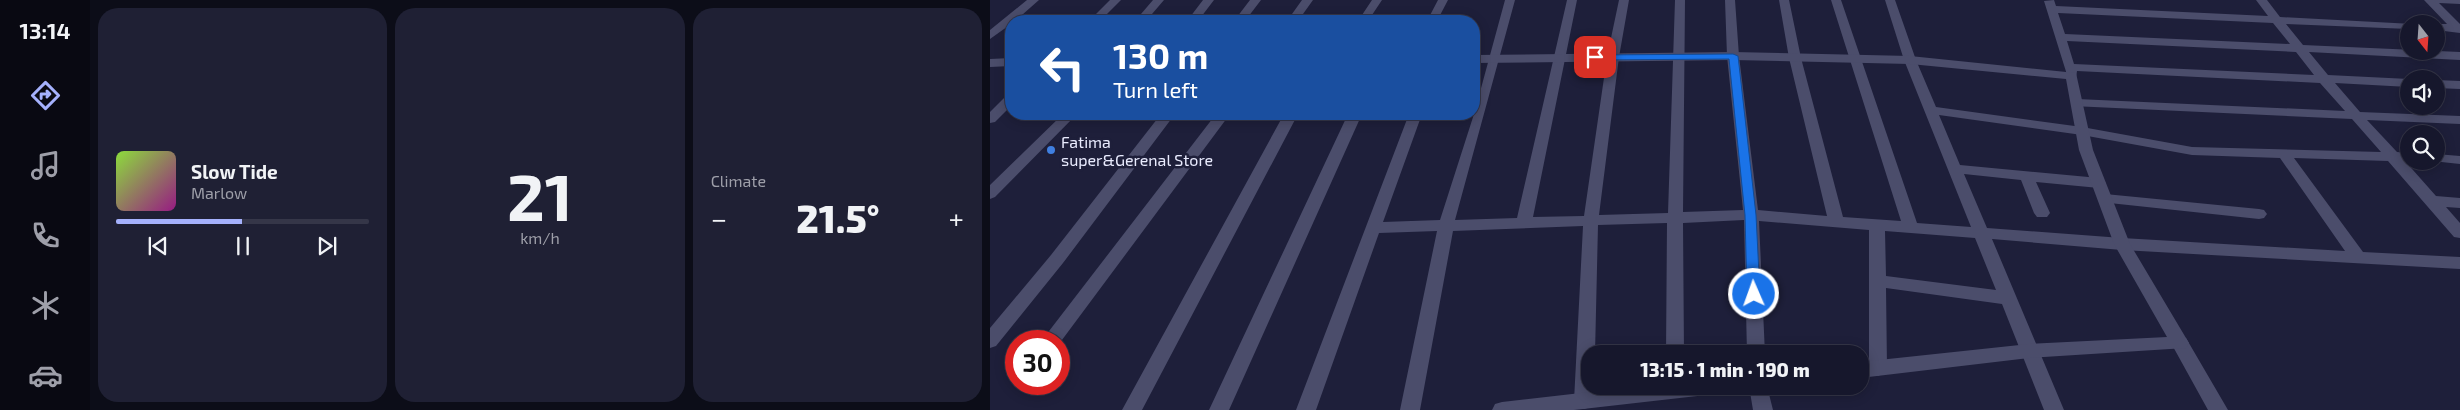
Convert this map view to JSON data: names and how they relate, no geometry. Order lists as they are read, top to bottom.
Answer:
{
  "places": ["Fatima super&Gerenal Store"],
  "north": "bottom",
  "page": {
    "tabs": "13:14",
    "tile": [
      ["21", "km/h"],
      "Climate"
    ],
    "turn": ["130 m", "Turn left"],
    "song": ["Slow Tide", "Marlow"],
    "heat": ["−", "21.5°", "+"],
    "limit": "30",
    "trip": "13:15 · 1 min · 190 m"
  }
}
